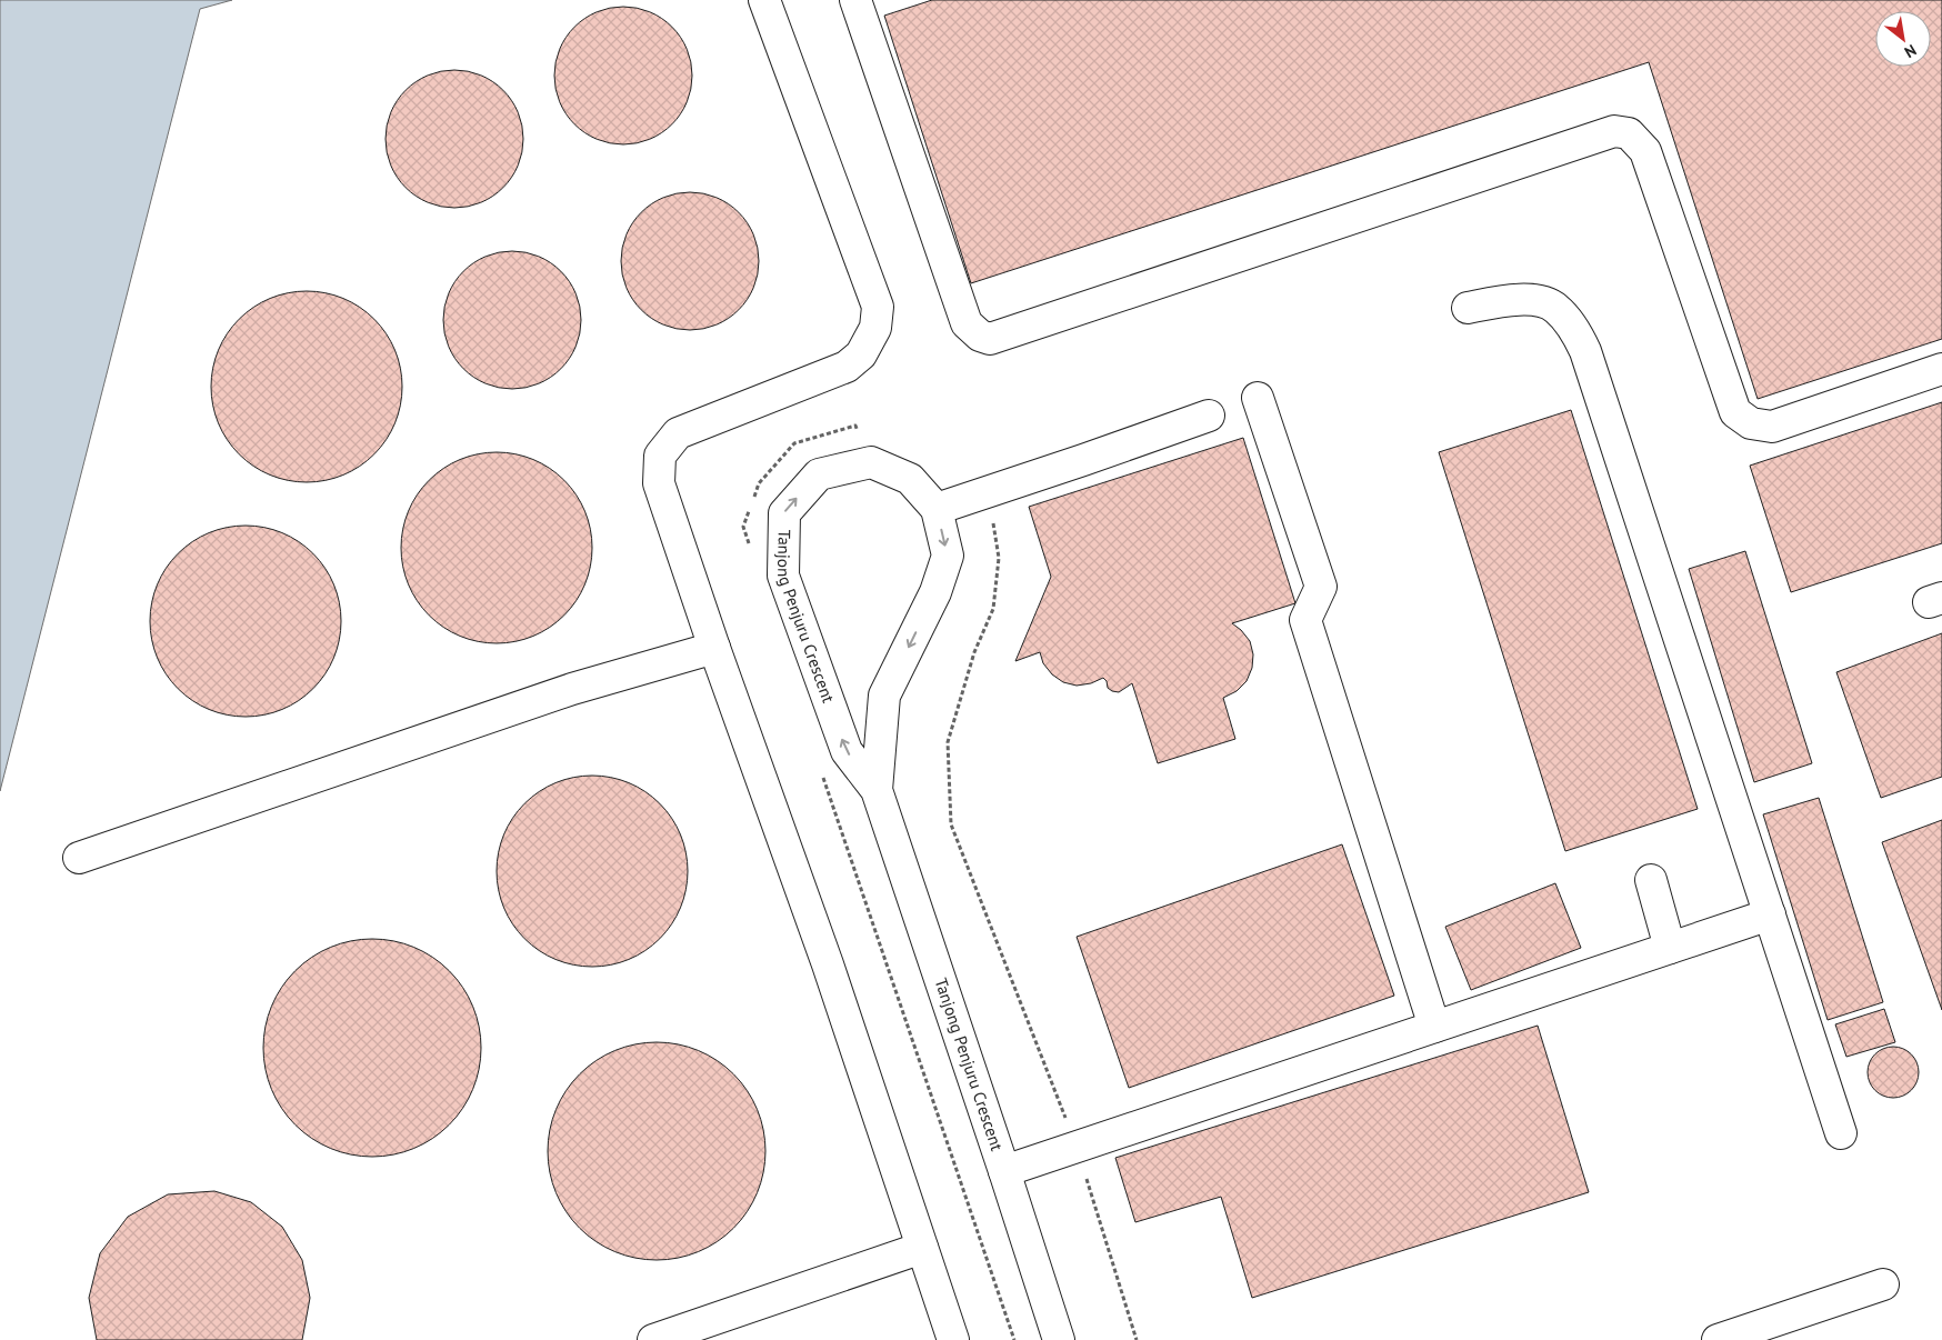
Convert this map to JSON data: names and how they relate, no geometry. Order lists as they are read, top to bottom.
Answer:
{
  "streets": {
    "street": ["Tanjong Penjuru Crescent"]
  },
  "north": "bottom right"
}
